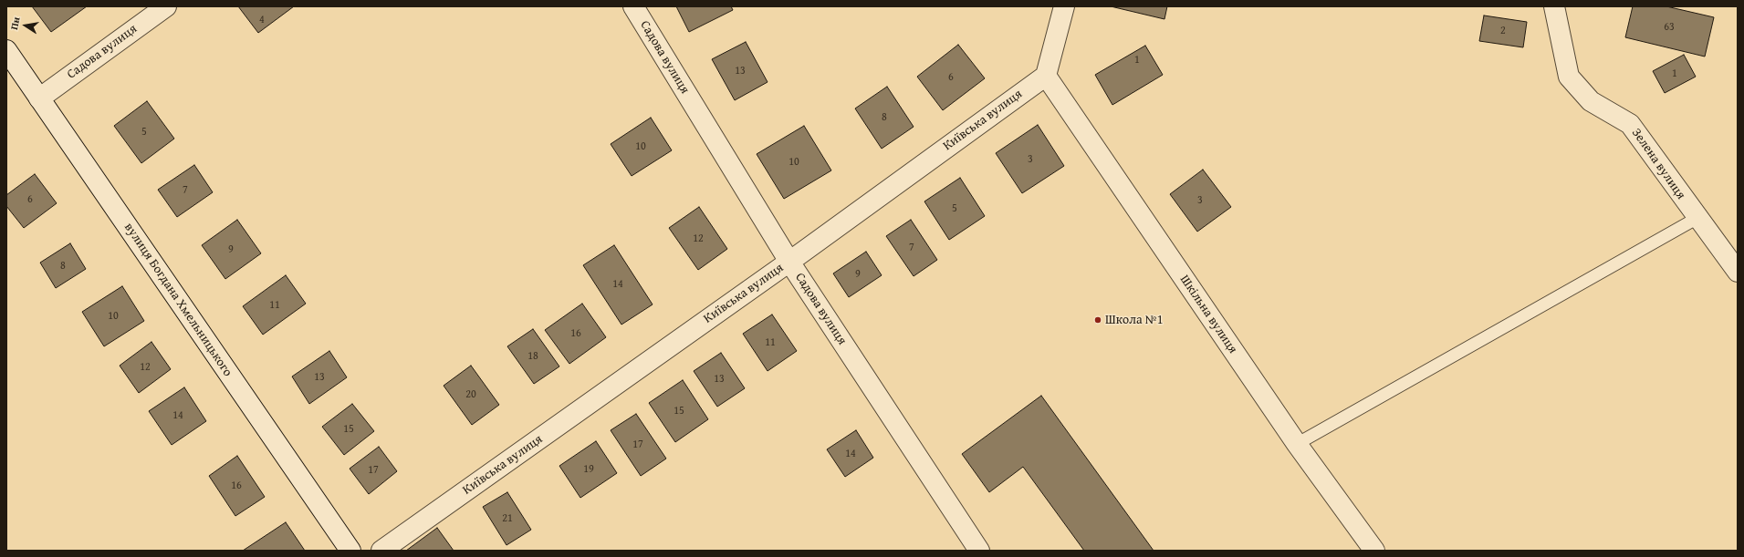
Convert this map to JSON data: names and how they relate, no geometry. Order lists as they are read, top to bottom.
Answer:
{
  "streets": {
    "street": [
      "Садова вулиця",
      "Київська вулиця",
      "Зелена вулиця",
      "вулиця Богдана Хмельницького",
      "Шкільна вулиця"
    ]
  },
  "crossings": [
    ["Садова вулиця", "Київська вулиця"],
    ["Садова вулиця", "вулиця Богдана Хмельницького"],
    ["Київська вулиця", "Шкільна вулиця"]
  ],
  "places": ["Школа №1"],
  "house_numbers": [
    "4",
    "63",
    "2",
    "1",
    "13",
    "1",
    "6",
    "8",
    "5",
    "10",
    "3",
    "10",
    "7",
    "6",
    "3",
    "5",
    "12",
    "7",
    "9",
    "8",
    "9",
    "14",
    "11",
    "10",
    "16",
    "11",
    "18",
    "12",
    "13",
    "13",
    "20",
    "15",
    "14",
    "15",
    "17",
    "14",
    "19",
    "17",
    "16",
    "21"
  ],
  "north": "left"
}
